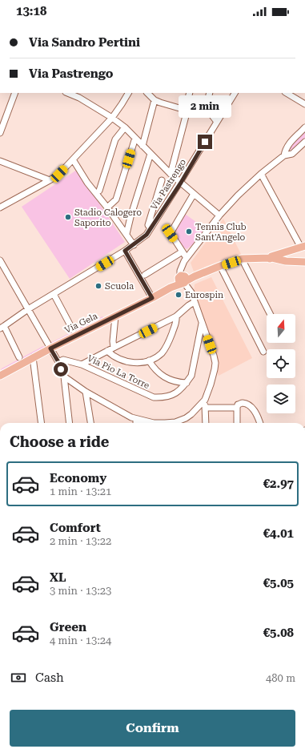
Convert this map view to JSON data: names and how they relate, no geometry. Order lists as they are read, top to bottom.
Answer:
{
  "streets": {
    "main road": ["Via Gela"],
    "street": ["Via Pastrengo", "Via Pio La Torre"]
  },
  "places": [
    "Stadio Calogero Saporito",
    "Tennis Club Sant'Angelo",
    "Scuola",
    "Eurospin"
  ],
  "north": "top",
  "page": {
    "status": "13:18",
    "banner": ["Via Sandro Pertini", "Via Pastrengo"],
    "bubble": "2 min",
    "heading": "Choose a ride",
    "list": [
      {
        "name": "Economy",
        "note": "1 min · 13:21",
        "value": "€2.97"
      },
      {
        "name": "Comfort",
        "note": "2 min · 13:22",
        "value": "€4.01"
      },
      {
        "name": "XL",
        "note": "3 min · 13:23",
        "value": "€5.05"
      },
      {
        "name": "Green",
        "note": "4 min · 13:24",
        "value": "€5.08"
      }
    ],
    "pay": ["Cash", "480 m"],
    "buttons": "Confirm"
  }
}
